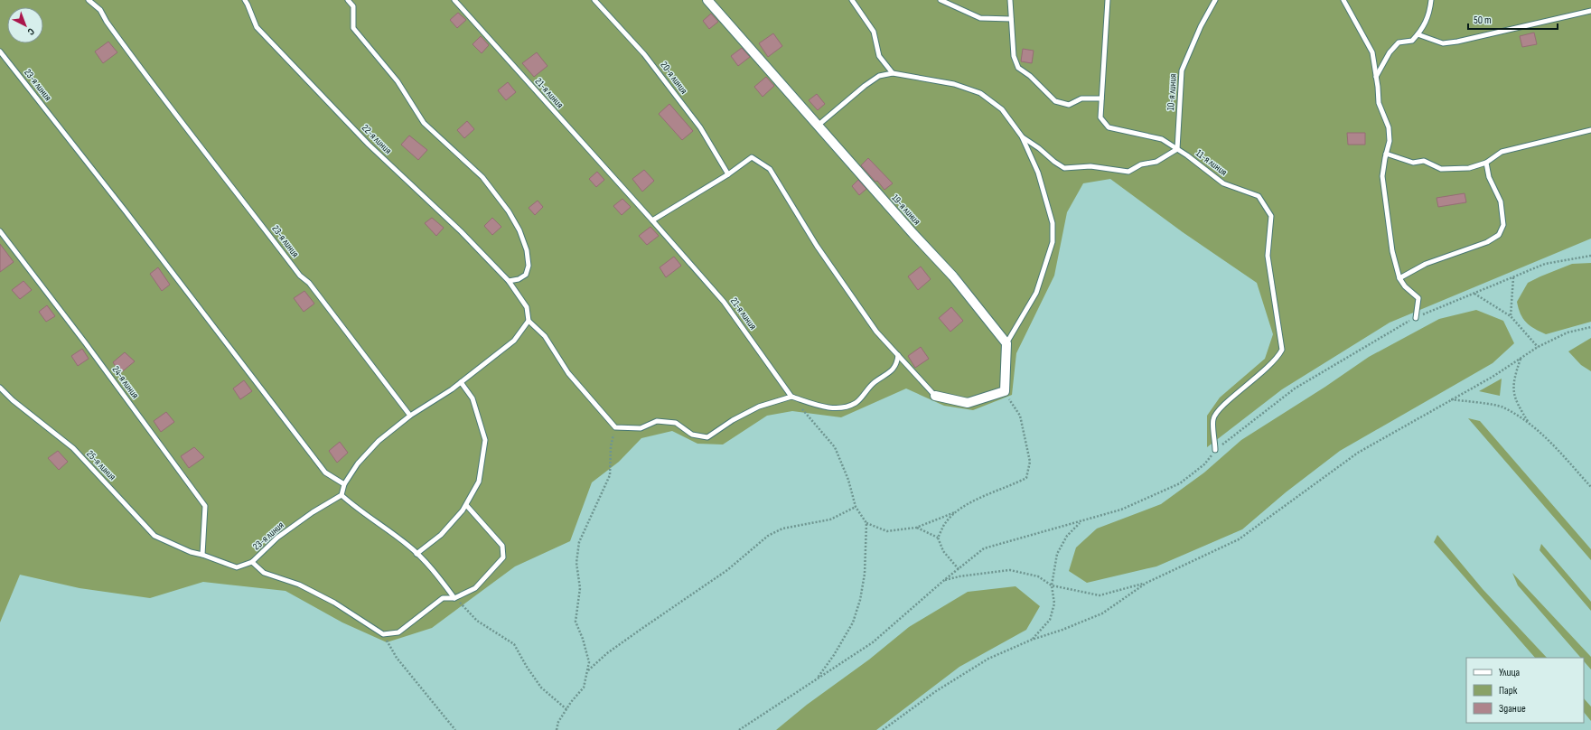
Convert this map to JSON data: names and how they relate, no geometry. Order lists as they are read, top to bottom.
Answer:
{
  "streets": {
    "street": ["19-я линия"],
    "lane": [
      "20-я линия",
      "23-я линия",
      "10-я линия",
      "21-я линия",
      "22-я линия",
      "11-я линия",
      "24-я линия",
      "25-я линия"
    ]
  },
  "crossings": [
    ["23-я линия", "24-я линия"],
    ["23-я линия", "25-я линия"],
    ["10-я линия", "11-я линия"]
  ],
  "legend": ["Улица", "Парк", "Здание"],
  "scale_bar": "50 m",
  "north": "bottom right"
}
